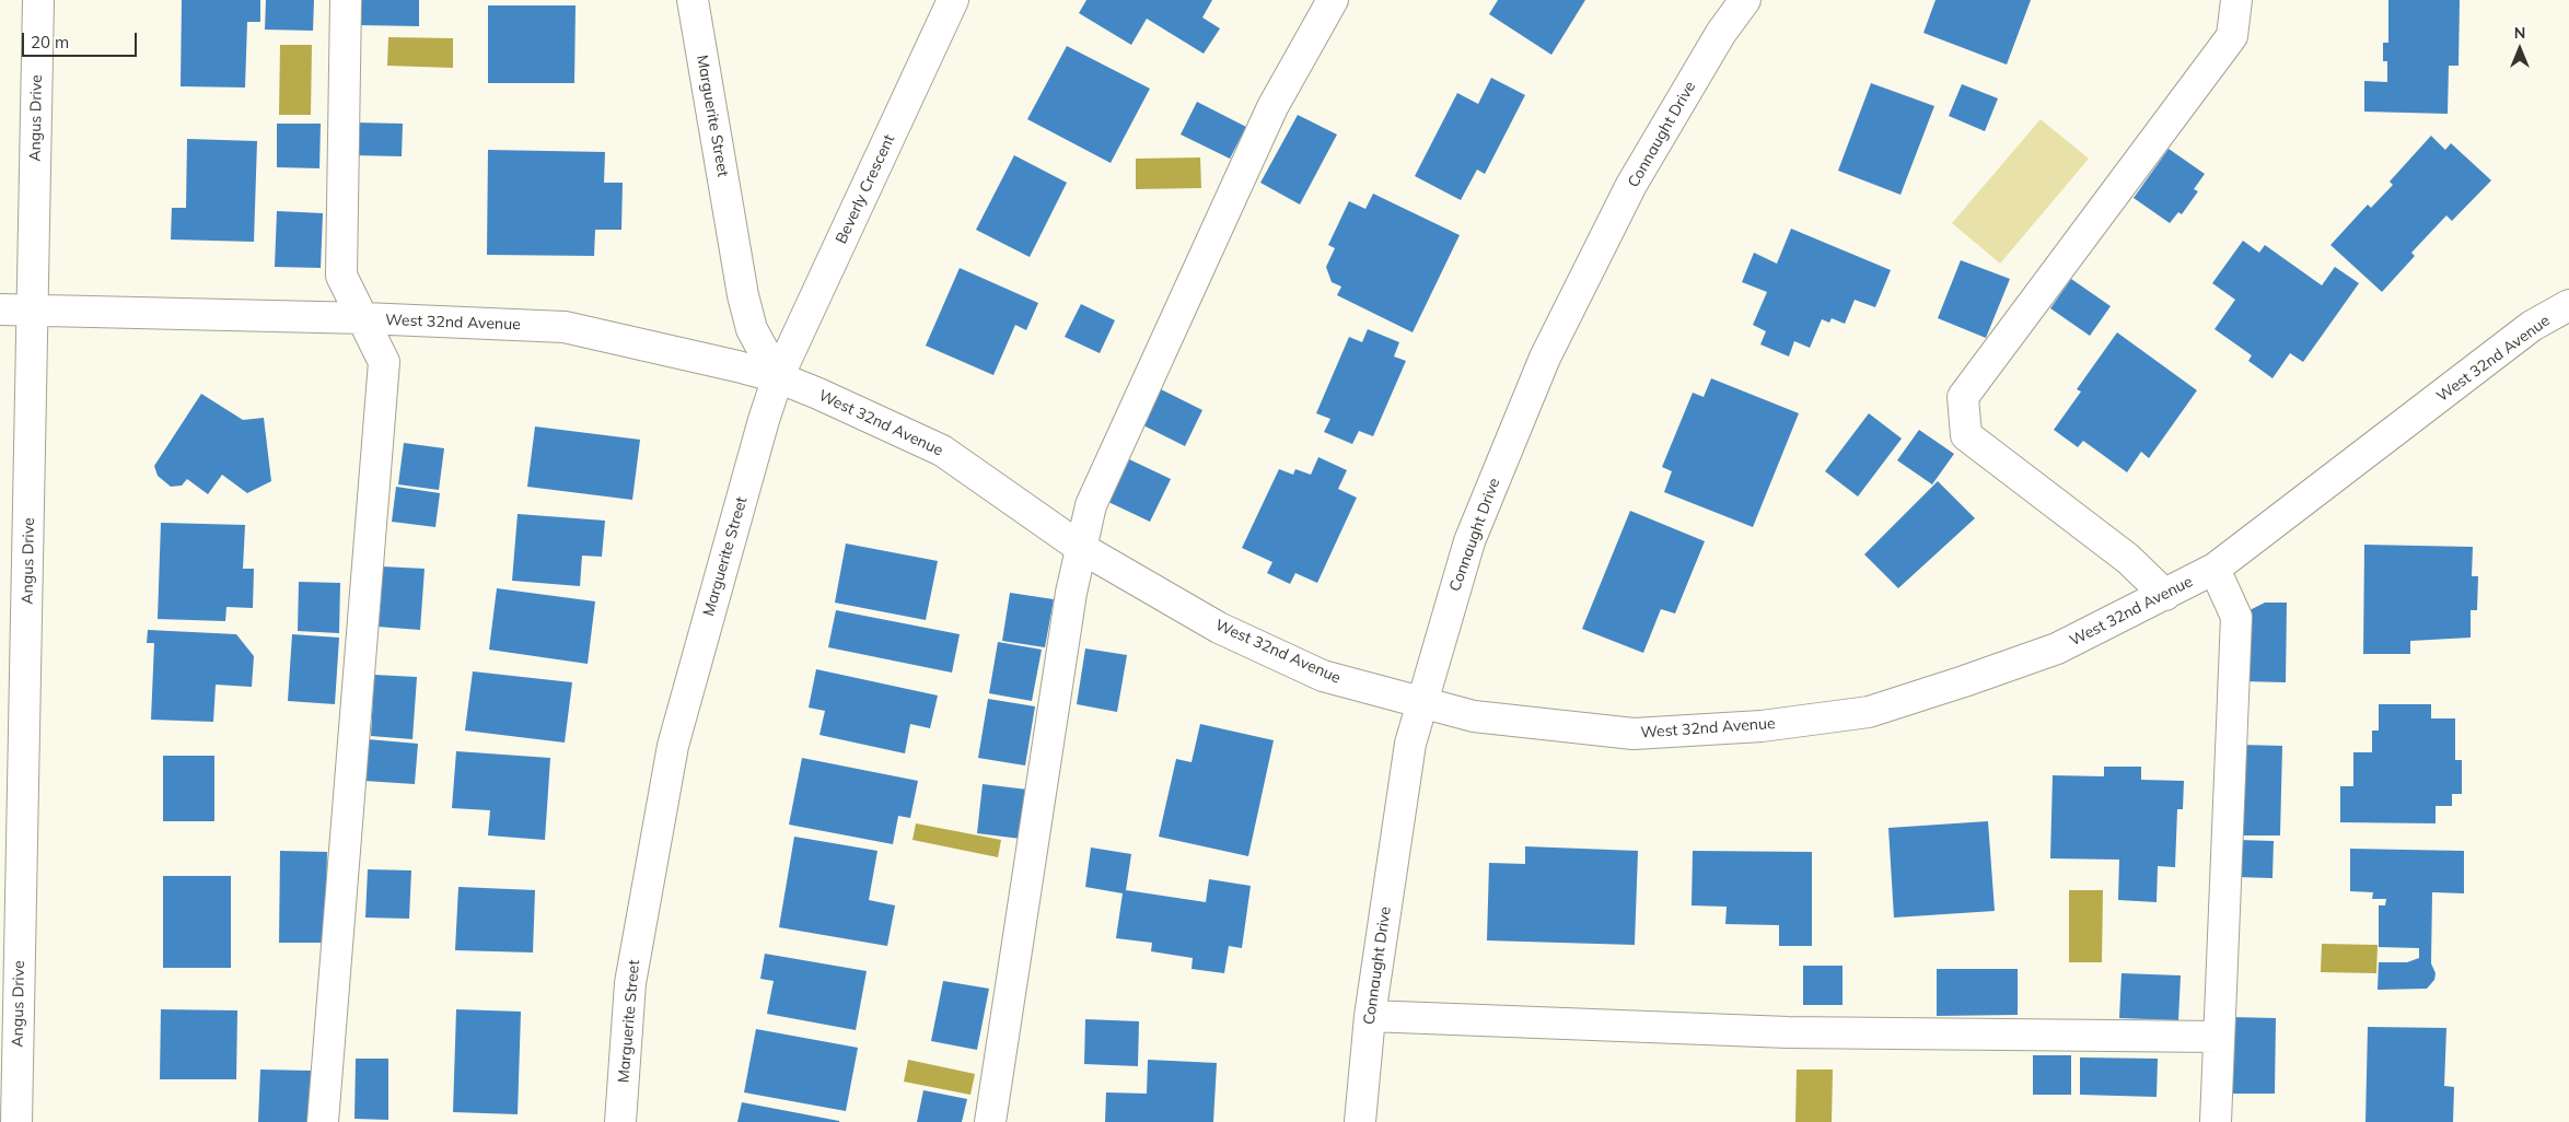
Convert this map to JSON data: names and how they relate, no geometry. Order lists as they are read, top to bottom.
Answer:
{
  "streets": {
    "street": [
      "Marguerite Street",
      "Angus Drive",
      "Connaught Drive",
      "Beverly Crescent",
      "West 32nd Avenue"
    ]
  },
  "crossings": [
    ["Marguerite Street", "Beverly Crescent"],
    ["Marguerite Street", "West 32nd Avenue"],
    ["Angus Drive", "West 32nd Avenue"],
    ["Connaught Drive", "West 32nd Avenue"],
    ["Beverly Crescent", "West 32nd Avenue"]
  ],
  "scale_bar": "20 m",
  "north": "top"
}
